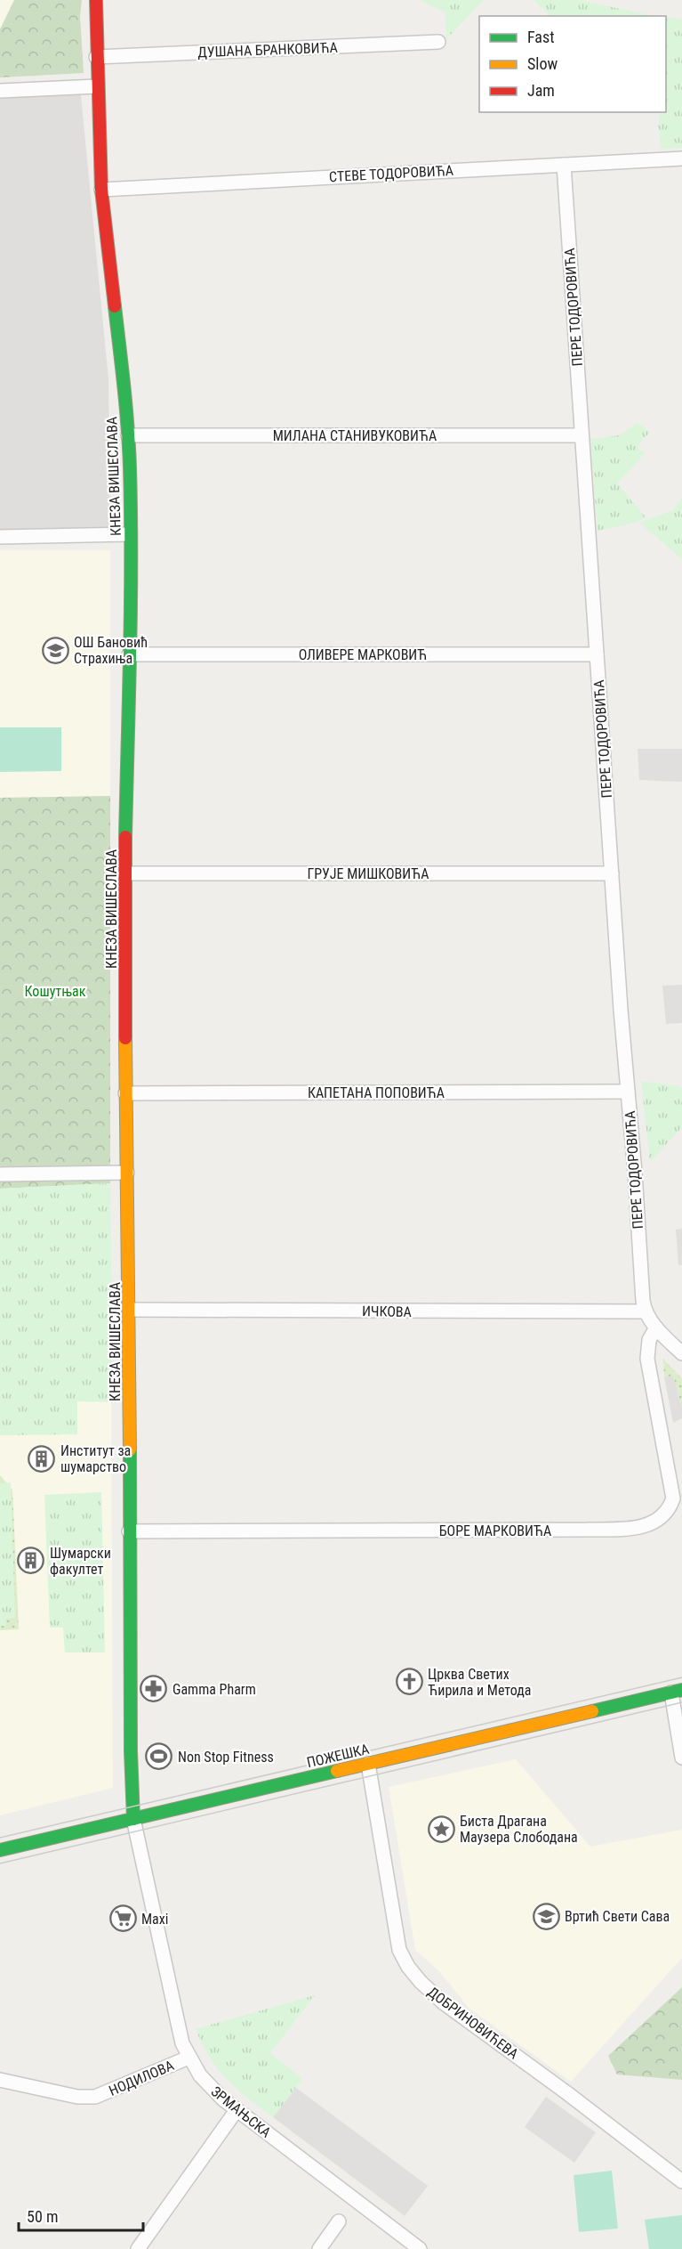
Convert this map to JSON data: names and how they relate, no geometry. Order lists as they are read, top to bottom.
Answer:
{
  "streets": {
    "street": [
      "ДУШАНА БРАНКОВИЋА",
      "СТЕВЕ ТОДОРОВИЋА",
      "ПЕРЕ ТОДОРОВИЋА",
      "МИЛАНА СТАНИВУКОВИЋА",
      "КНЕЗА ВИШЕСЛАВА",
      "ОЛИВЕРЕ МАРКОВИЋ",
      "ГРУЈЕ МИШКОВИЋА",
      "КАПЕТАНА ПОПОВИЋА",
      "ИЧКОВА",
      "БОРЕ МАРКОВИЋА",
      "ПОЖЕШКА",
      "ДОБРИНОВИЋЕВА",
      "НОДИЛОВА",
      "ЗРМАЊСКА"
    ]
  },
  "crossings": [
    ["ДУШАНА БРАНКОВИЋА", "КНЕЗА ВИШЕСЛАВА"],
    ["СТЕВЕ ТОДОРОВИЋА", "ПЕРЕ ТОДОРОВИЋА"],
    ["СТЕВЕ ТОДОРОВИЋА", "КНЕЗА ВИШЕСЛАВА"],
    ["ПЕРЕ ТОДОРОВИЋА", "МИЛАНА СТАНИВУКОВИЋА"],
    ["ПЕРЕ ТОДОРОВИЋА", "ОЛИВЕРЕ МАРКОВИЋ"],
    ["ПЕРЕ ТОДОРОВИЋА", "ГРУЈЕ МИШКОВИЋА"],
    ["ПЕРЕ ТОДОРОВИЋА", "КАПЕТАНА ПОПОВИЋА"],
    ["ПЕРЕ ТОДОРОВИЋА", "ИЧКОВА"],
    ["МИЛАНА СТАНИВУКОВИЋА", "КНЕЗА ВИШЕСЛАВА"],
    ["КНЕЗА ВИШЕСЛАВА", "ОЛИВЕРЕ МАРКОВИЋ"],
    ["КНЕЗА ВИШЕСЛАВА", "ГРУЈЕ МИШКОВИЋА"],
    ["КНЕЗА ВИШЕСЛАВА", "КАПЕТАНА ПОПОВИЋА"],
    ["КНЕЗА ВИШЕСЛАВА", "ИЧКОВА"],
    ["КНЕЗА ВИШЕСЛАВА", "БОРЕ МАРКОВИЋА"],
    ["КНЕЗА ВИШЕСЛАВА", "ПОЖЕШКА"],
    ["КНЕЗА ВИШЕСЛАВА", "ЗРМАЊСКА"],
    ["ПОЖЕШКА", "ДОБРИНОВИЋЕВА"],
    ["ПОЖЕШКА", "ЗРМАЊСКА"],
    ["НОДИЛОВА", "ЗРМАЊСКА"]
  ],
  "parks": ["Кошутњак"],
  "places": {
    "school or university": ["ОШ Бановић Страхиња", "Вртић Свети Сава"],
    "building": ["Институт за шумарство", "Шумарски факултет"],
    "church": ["Црква Светих Ћирила и Метода"],
    "pharmacy": ["Gamma Pharm"],
    "sports": ["Non Stop Fitness"],
    "place": ["Биста Драгана Маузера Слободана"],
    "supermarket": ["Maxi"]
  },
  "legend": ["Fast", "Slow", "Jam"],
  "scale_bar": "50 m"
}
